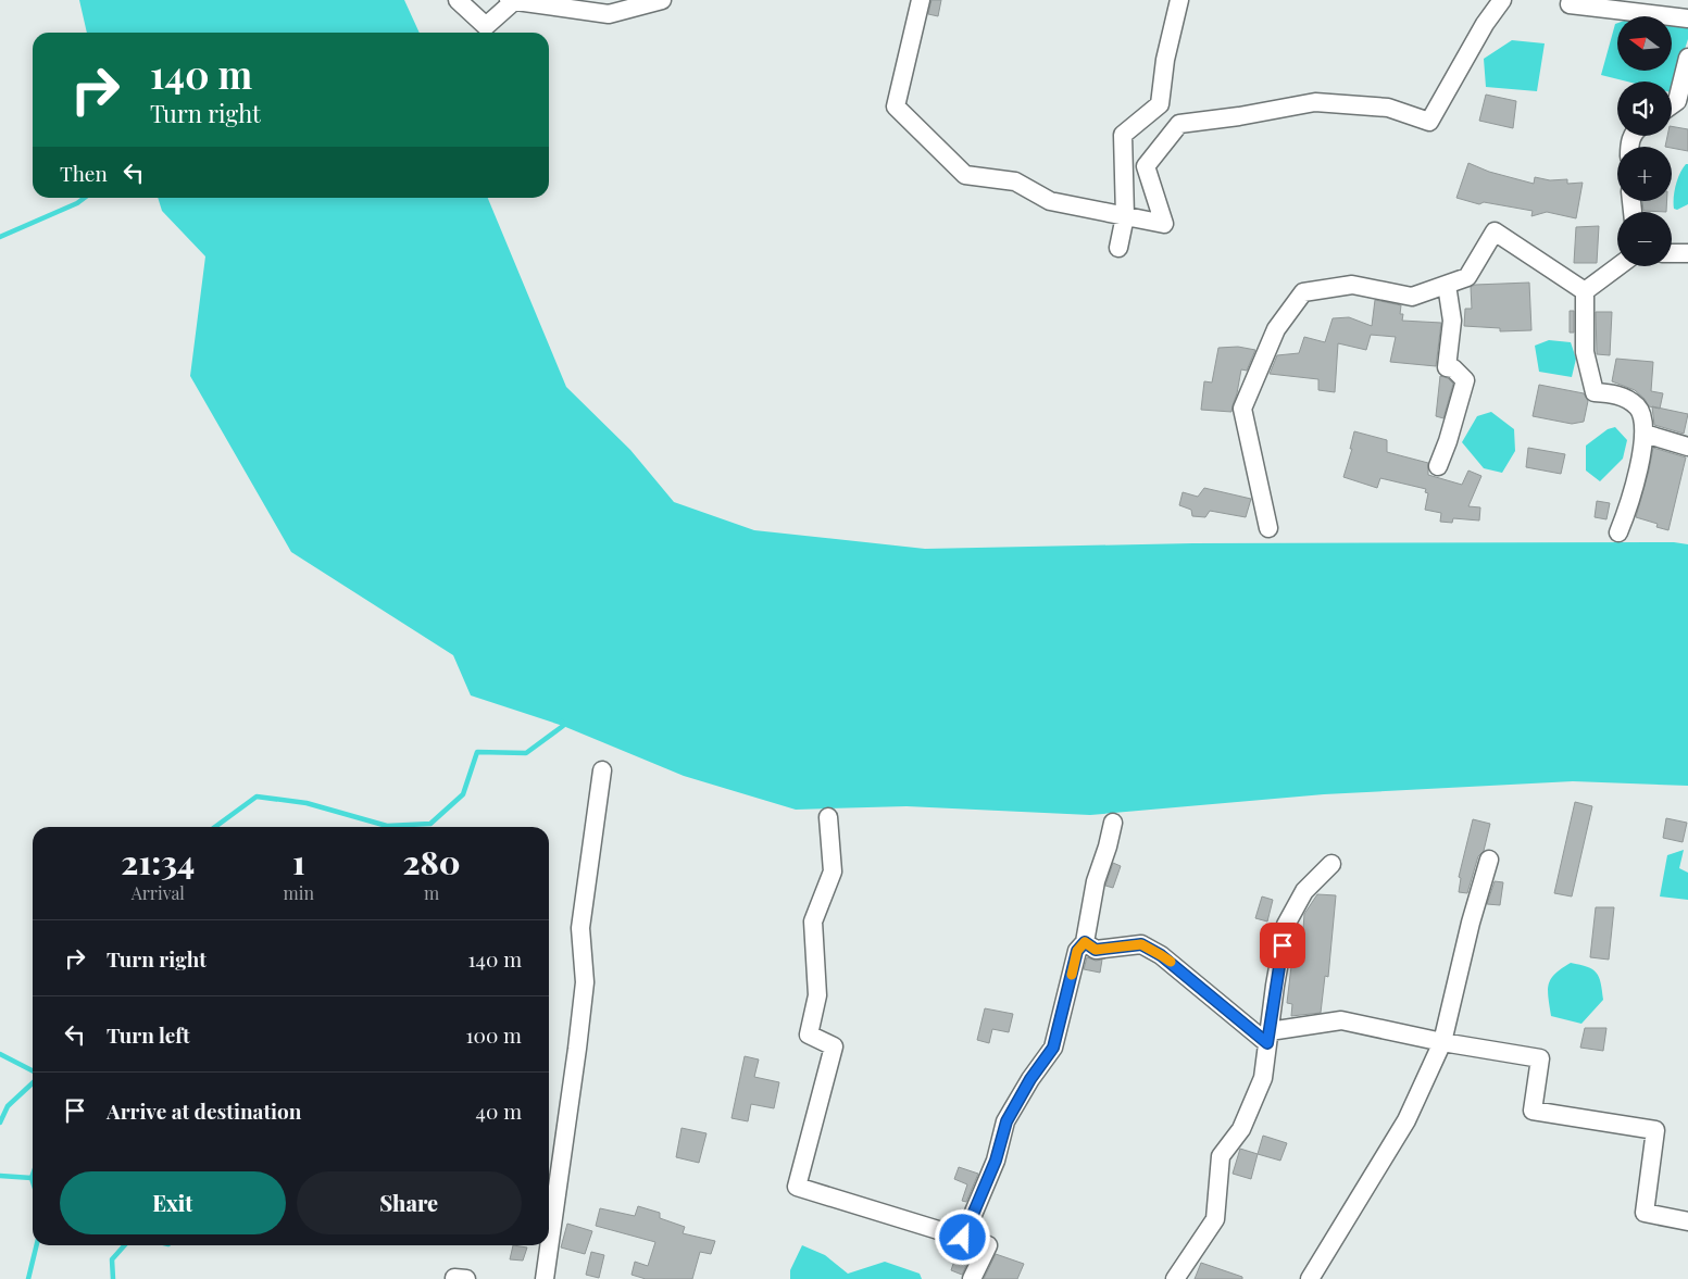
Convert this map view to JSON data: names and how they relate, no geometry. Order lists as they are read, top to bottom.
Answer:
{
  "north": "left",
  "page": {
    "map_buttons": ["+", "−"],
    "turn": ["140 m", "Turn right"],
    "then": "Then",
    "eta": [
      "21:34",
      "Arrival",
      "1",
      "min",
      "280",
      "m"
    ],
    "list": [
      {
        "name": "Turn right",
        "value": "140 m"
      },
      {
        "name": "Turn left",
        "value": "100 m"
      },
      {
        "name": "Arrive at destination",
        "value": "40 m"
      }
    ],
    "buttons": ["Exit", "Share"]
  }
}
